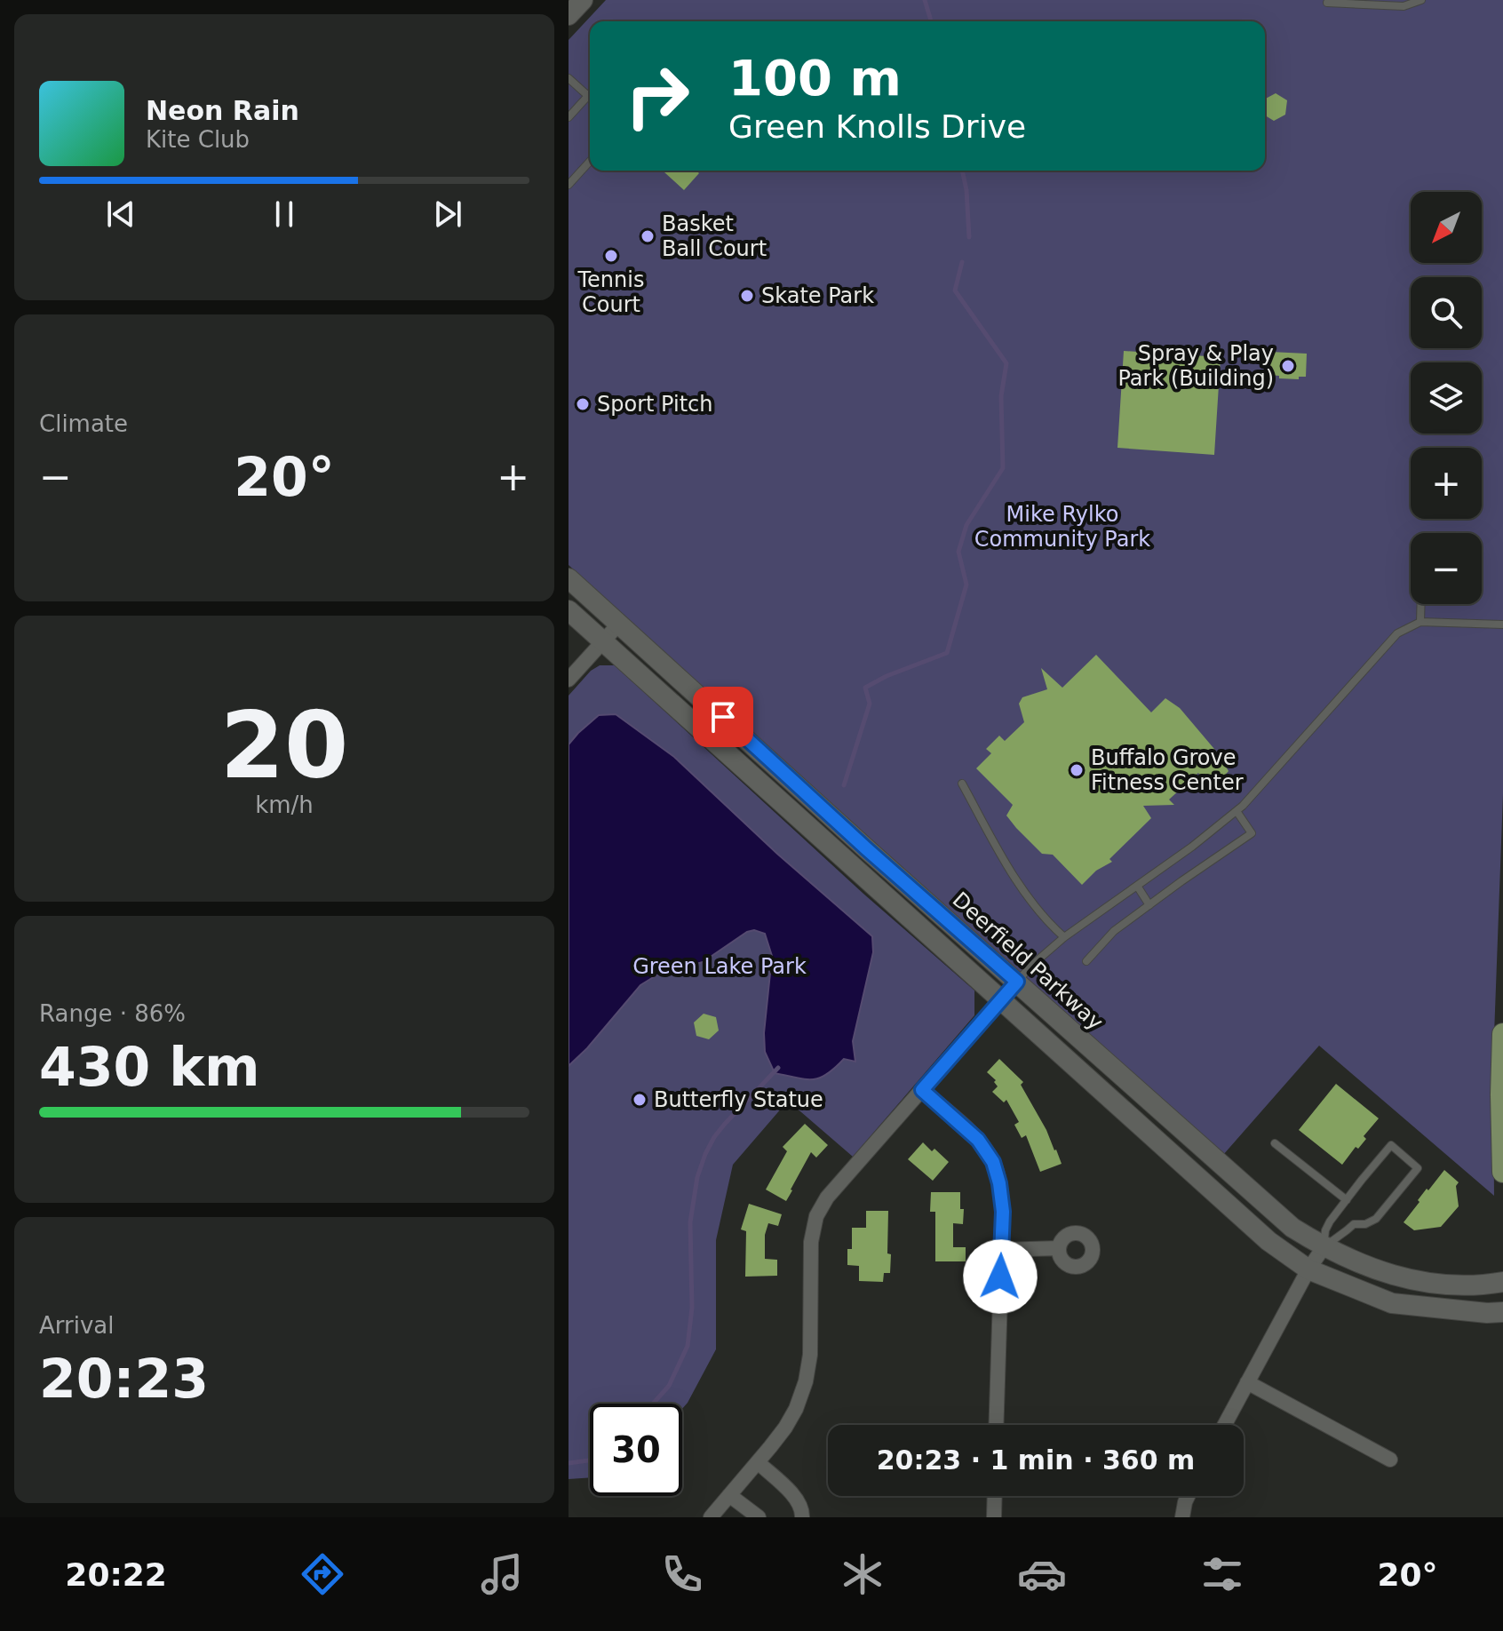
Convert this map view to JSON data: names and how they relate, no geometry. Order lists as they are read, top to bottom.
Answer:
{
  "streets": {
    "main road": ["Deerfield Parkway"]
  },
  "parks": ["Mike Rylko Community Park", "Green Lake Park"],
  "places": [
    "Basket Ball Court",
    "Tennis Court",
    "Skate Park",
    "Spray & Play Park (Building)",
    "Sport Pitch",
    "Buffalo Grove Fitness Center",
    "Butterfly Statue"
  ],
  "north": "bottom left",
  "page": {
    "turn": ["100 m", "Green Knolls Drive"],
    "song": ["Neon Rain", "Kite Club"],
    "map_buttons": ["+", "−"],
    "tile": [
      "Climate",
      ["20", "km/h"],
      ["Range · 86%", "430 km"],
      ["Arrival", "20:23"]
    ],
    "heat": ["−", "20°", "+"],
    "limit": "30",
    "trip": "20:23 · 1 min · 360 m",
    "tabs": ["20:22", "20°"]
  }
}
